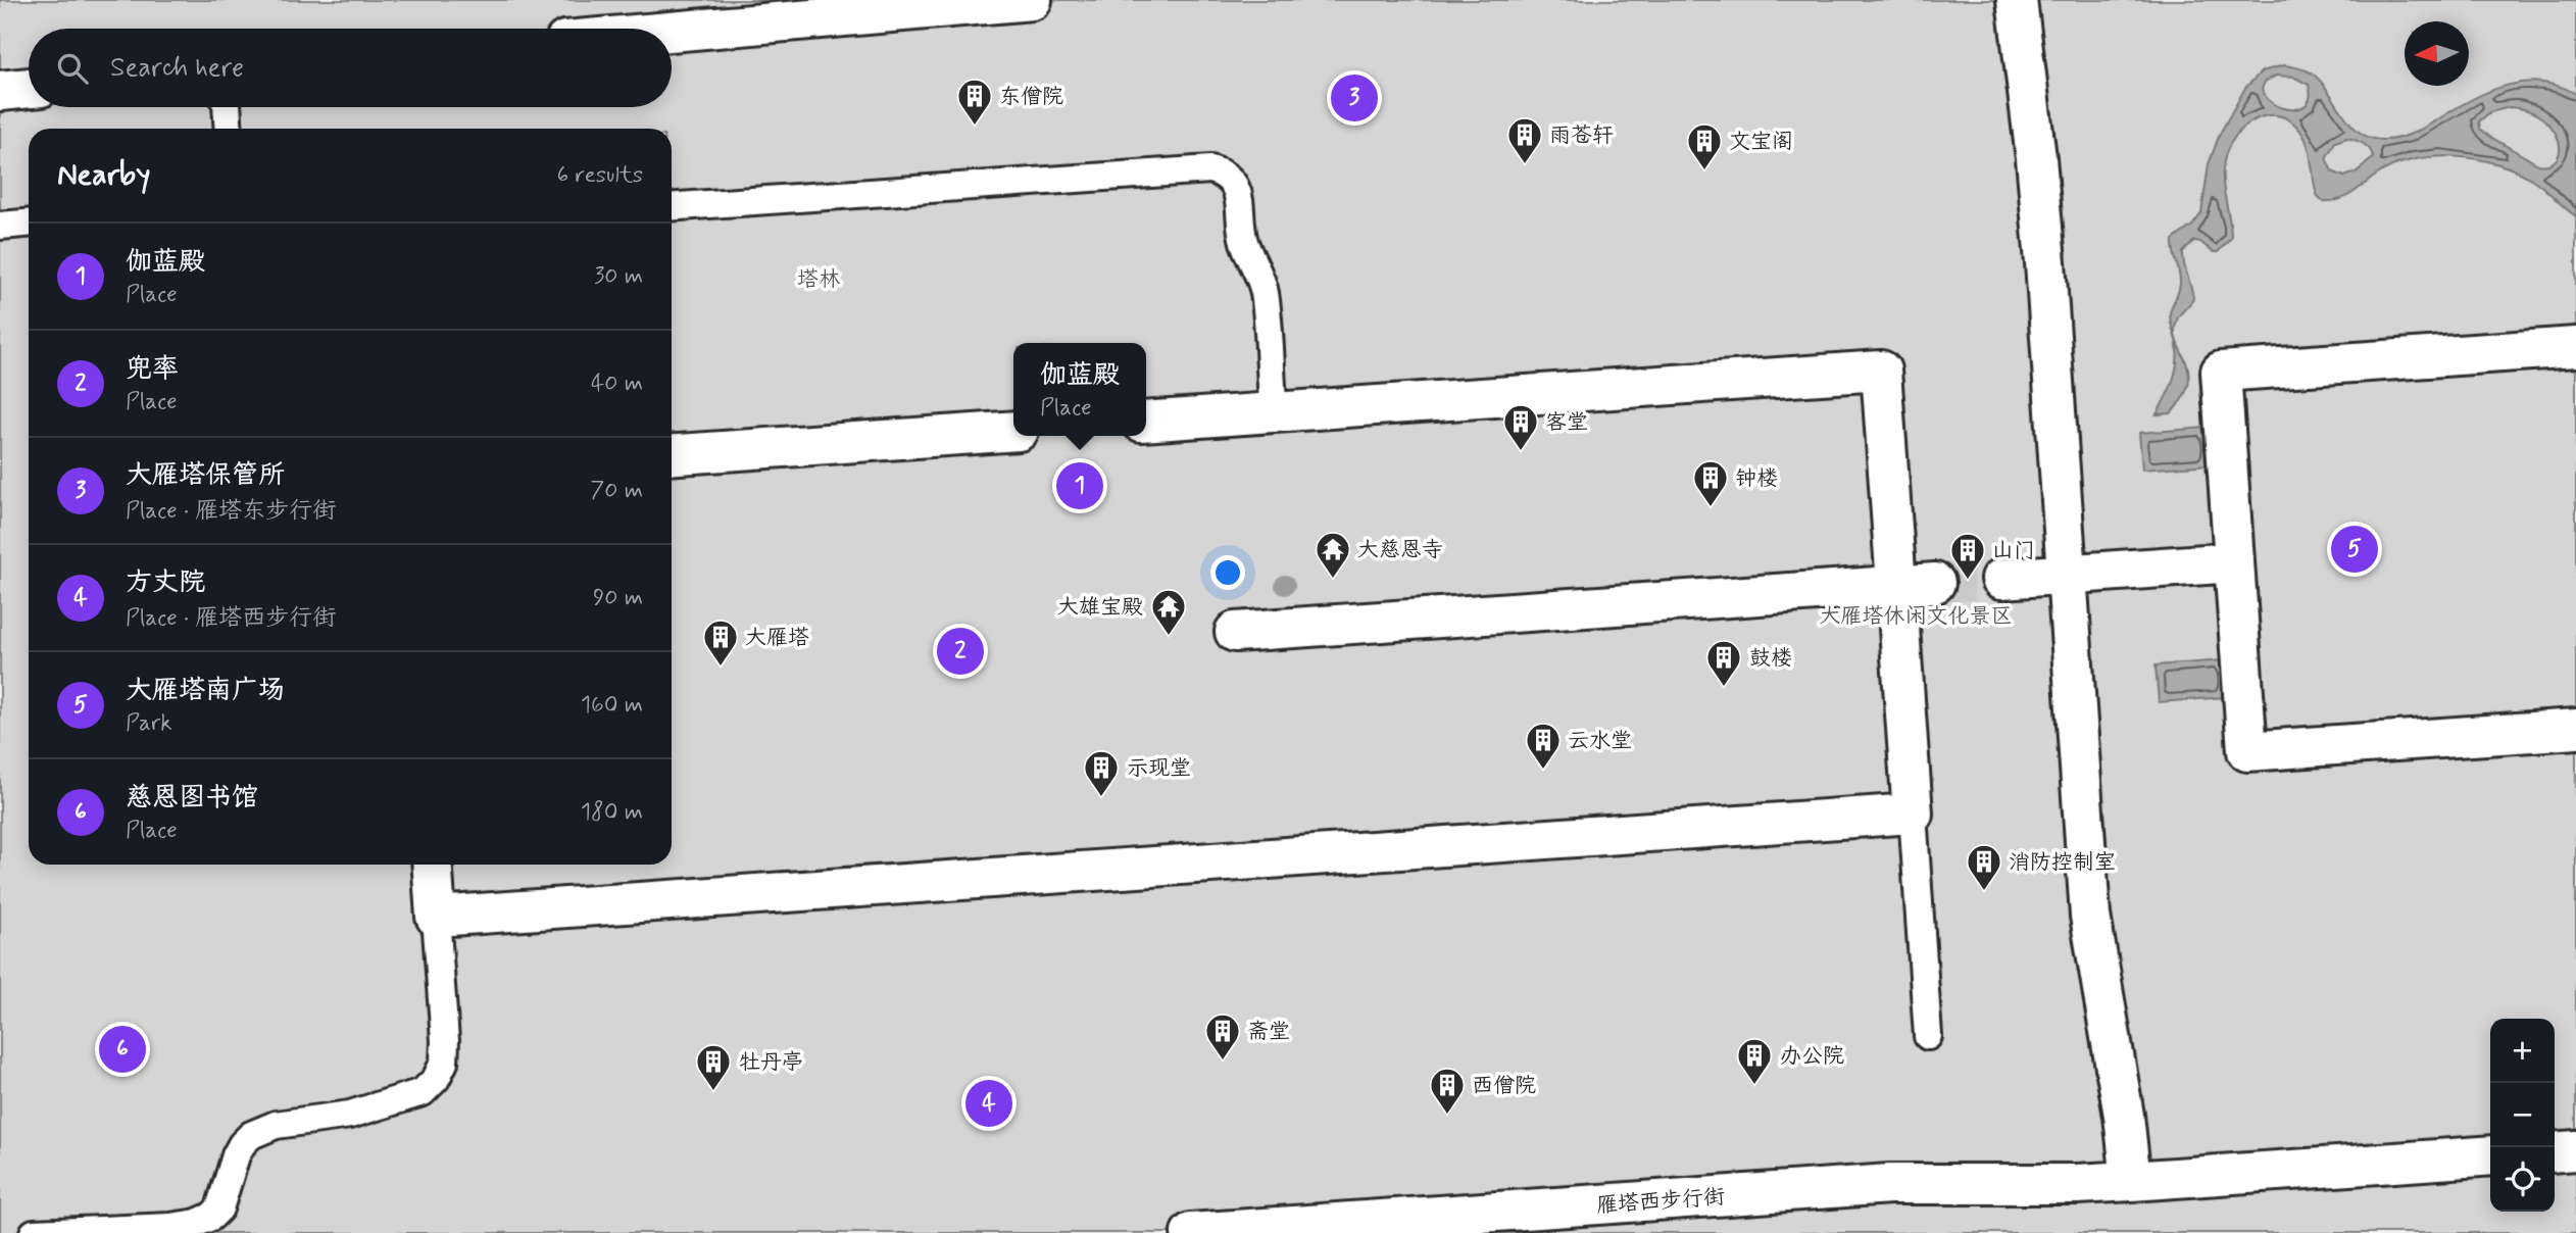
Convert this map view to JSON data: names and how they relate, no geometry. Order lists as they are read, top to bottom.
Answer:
{
  "streets": {
    "street": ["雁塔西步行街"]
  },
  "parks": ["塔林", "大雁塔休闲文化景区"],
  "places": {
    "building": [
      "东僧院",
      "雨苍轩",
      "文宝阁",
      "客堂",
      "钟楼",
      "山门",
      "大雁塔",
      "鼓楼",
      "云水堂",
      "示现堂",
      "消防控制室",
      "斋堂",
      "办公院",
      "牡丹亭",
      "西僧院"
    ],
    "temple": ["大慈恩寺", "大雄宝殿"]
  },
  "north": "left",
  "page": {
    "search": "Search here",
    "pins": [
      "3",
      "1",
      "5",
      "2",
      "6",
      "4"
    ],
    "heading": ["Nearby", "6 results"],
    "list": [
      {
        "mark": "1",
        "name": "伽蓝殿",
        "note": "Place",
        "value": "30 m"
      },
      {
        "mark": "2",
        "name": "兜率",
        "note": "Place",
        "value": "40 m"
      },
      {
        "mark": "3",
        "name": "大雁塔保管所",
        "note": "Place · 雁塔东步行街",
        "value": "70 m"
      },
      {
        "mark": "4",
        "name": "方丈院",
        "note": "Place · 雁塔西步行街",
        "value": "90 m"
      },
      {
        "mark": "5",
        "name": "大雁塔南广场",
        "note": "Park",
        "value": "160 m"
      },
      {
        "mark": "6",
        "name": "慈恩图书馆",
        "note": "Place",
        "value": "180 m"
      }
    ],
    "popup": ["伽蓝殿", "Place"],
    "map_buttons": ["+", "−"]
  }
}
